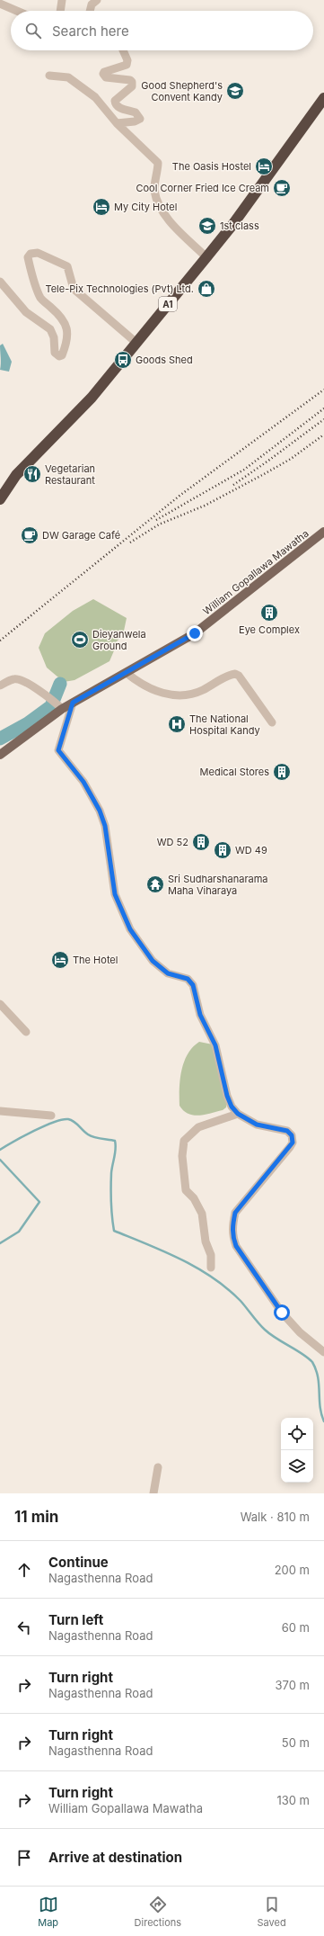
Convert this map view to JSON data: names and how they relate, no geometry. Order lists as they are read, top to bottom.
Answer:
{
  "streets": {
    "highway": ["A1"],
    "main road": ["William Gopallawa Mawatha"]
  },
  "places": {
    "school or university": ["Good Shepherd's Convent Kandy", "1st class"],
    "hotel": ["The Oasis Hostel", "My City Hotel", "The Hotel"],
    "cafe": ["Cool Corner Fried Ice Cream", "DW Garage Café"],
    "shop": ["Tele-Pix Technologies (Pvt) Ltd."],
    "bus stop": ["Goods Shed"],
    "restaurant": ["Vegetarian Restaurant"],
    "building": [
      "Eye Complex",
      "Medical Stores",
      "WD 52",
      "WD 49"
    ],
    "sports": ["Dieyanwela Ground"],
    "hospital": ["The National Hospital Kandy"],
    "temple": ["Sri Sudharshanarama Maha Viharaya"]
  },
  "page": {
    "search": "Search here",
    "heading": ["11 min", "Walk · 810 m"],
    "list": [
      ["Continue", "Nagasthenna Road", "200 m"],
      ["Turn left", "Nagasthenna Road", "60 m"],
      ["Turn right", "Nagasthenna Road", "370 m"],
      ["Turn right", "Nagasthenna Road", "50 m"],
      ["Turn right", "William Gopallawa Mawatha", "130 m"],
      "Arrive at destination"
    ],
    "nav": ["Map", "Directions", "Saved"]
  }
}
